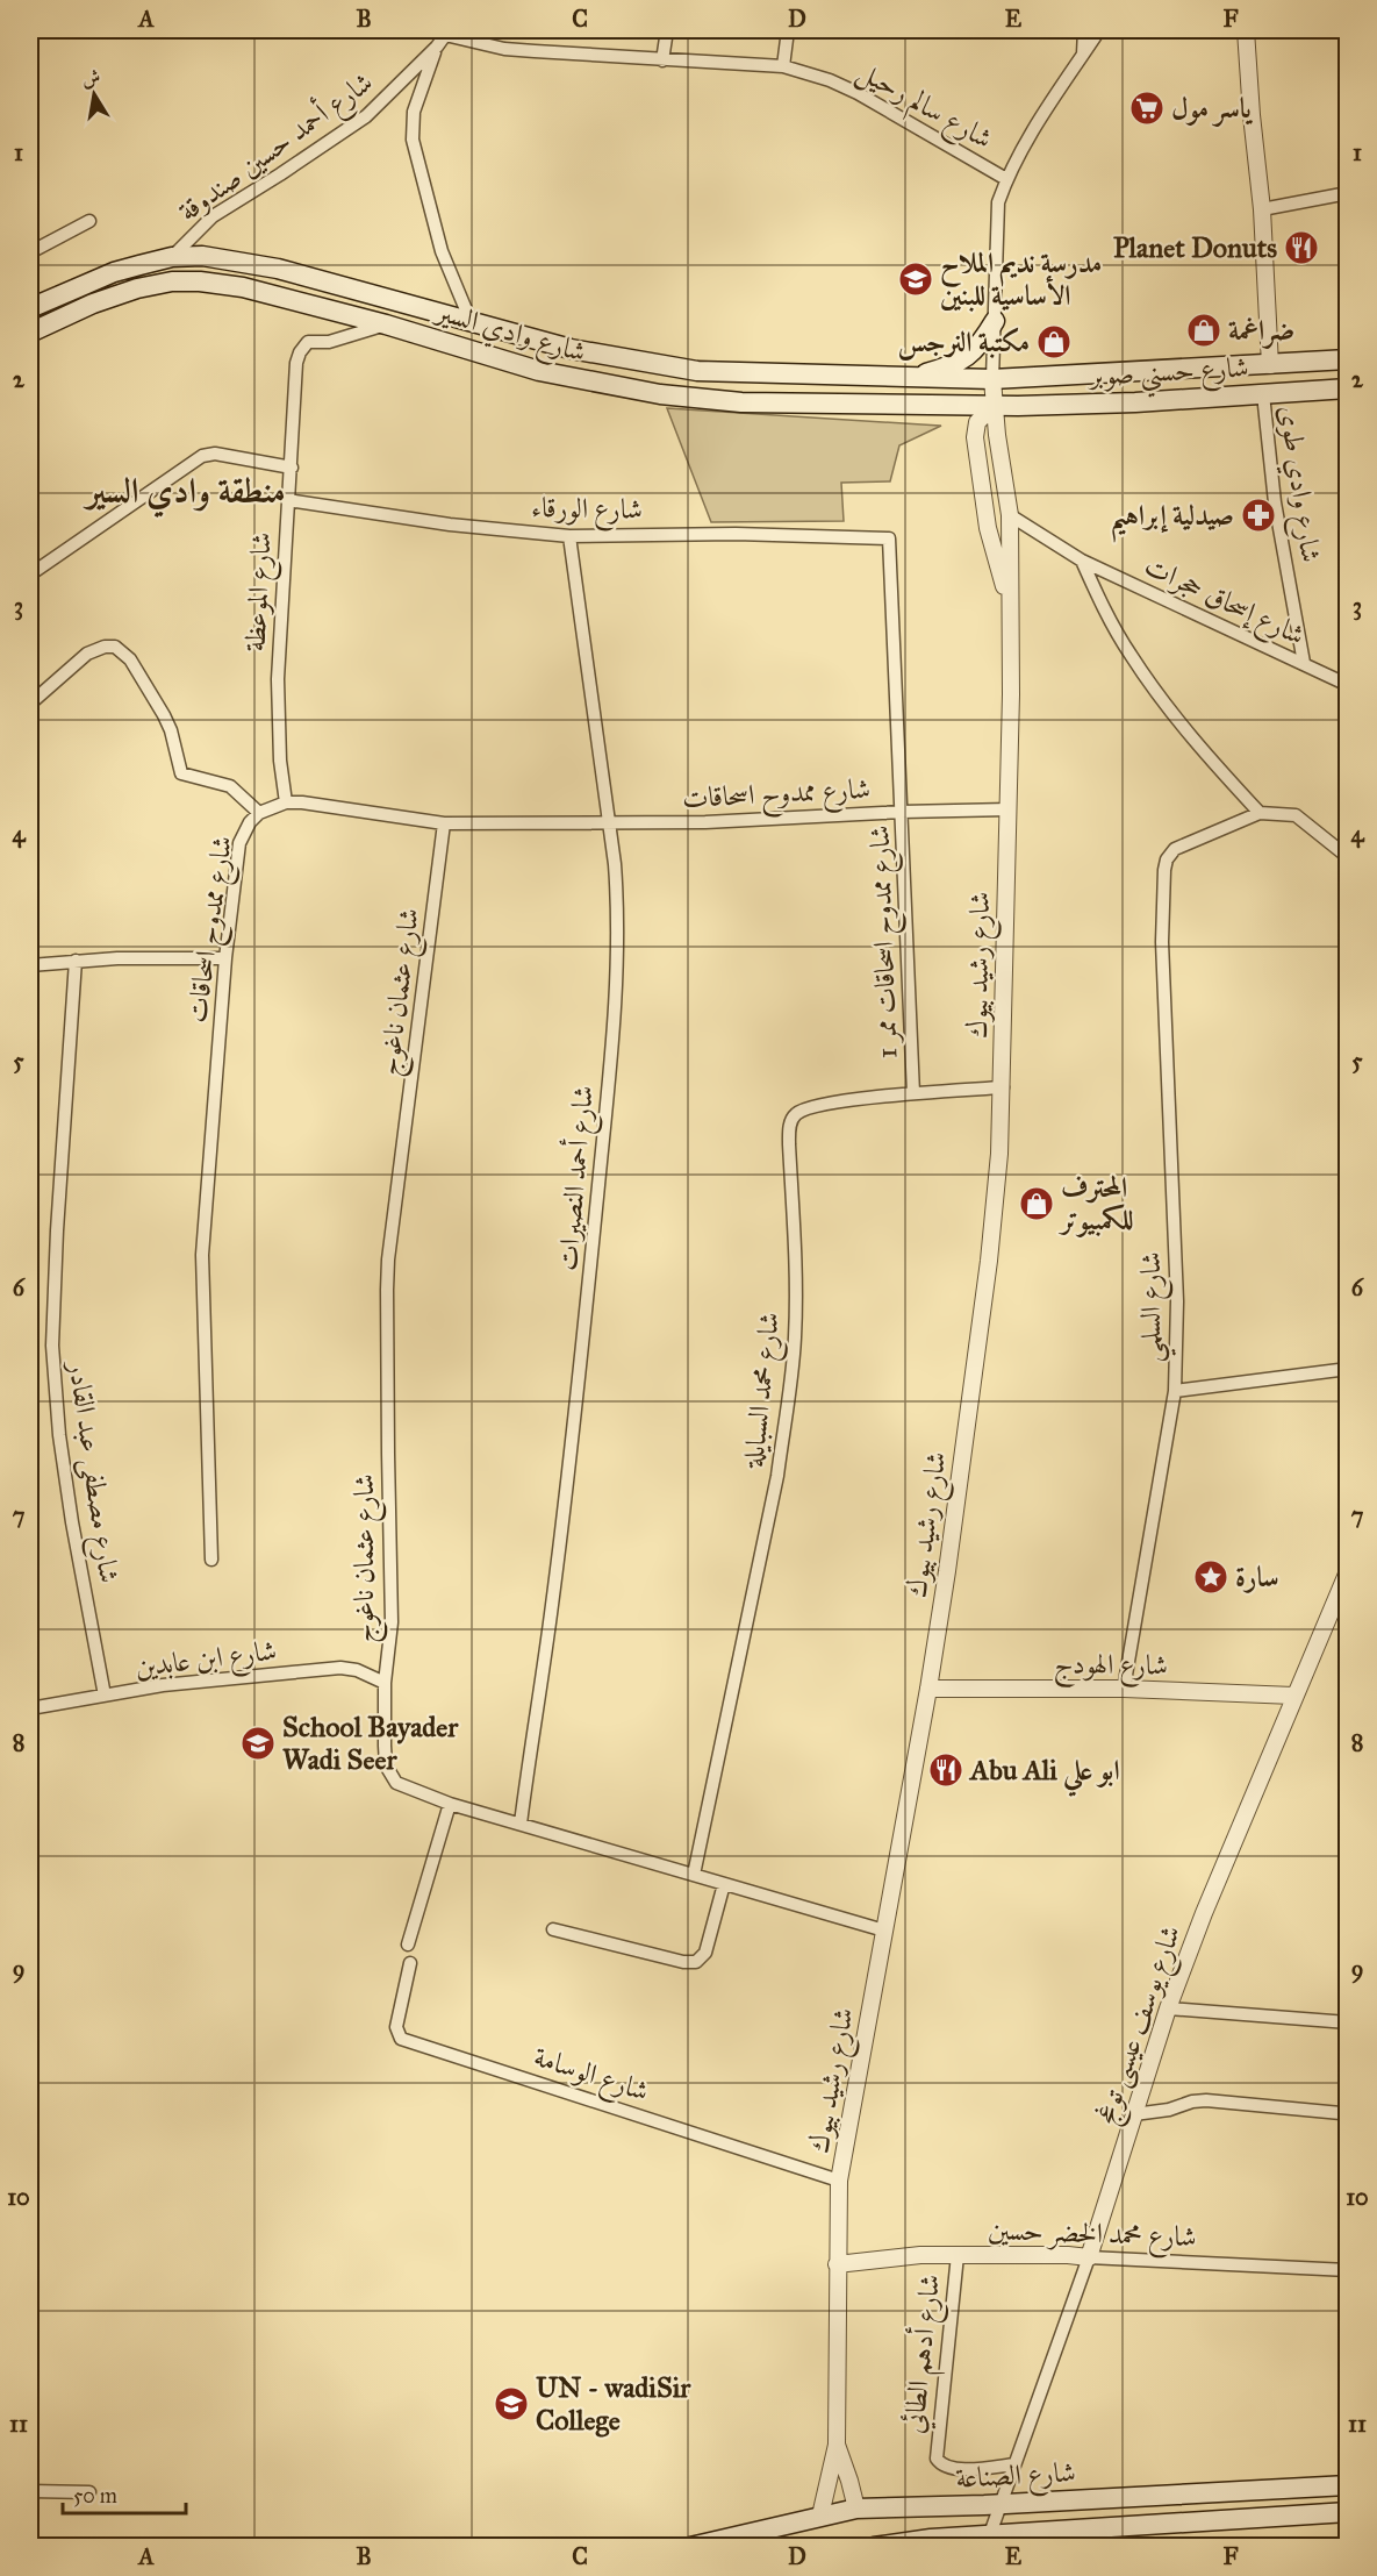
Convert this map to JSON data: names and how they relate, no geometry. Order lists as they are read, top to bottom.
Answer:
{
  "streets": {
    "main road": ["شارع وادي السير", "شارع حسني صوبر", "شارع الصناعة"],
    "street": [
      "شارع سالم رحيل",
      "شارع أحمد حسين صندوقة",
      "شارع وادي طوى",
      "شارع الورقاء",
      "شارع الموعظة",
      "شارع إسحاق حجرات",
      "شارع ممدوح اسحاقات",
      "شارع ممدوح اسحاقات ممر 1",
      "شارع رشيد بيوك",
      "شارع عثمان ناغوج",
      "شارع أحمد النصيرات",
      "شارع السلمي",
      "شارع محمد السبايلة",
      "شارع مصطفى عبد القادر",
      "شارع ابن عابدين",
      "شارع الهودج",
      "شارع يوسف عيسى توغج",
      "شارع الوسامة",
      "شارع محمد الخضر حسين",
      "شارع أدهم الطائي"
    ]
  },
  "crossings": [
    ["شارع سالم رحيل", "شارع أحمد حسين صندوقة"],
    ["شارع أحمد حسين صندوقة", "شارع وادي السير"],
    ["شارع وادي السير", "شارع حسني صوبر"],
    ["شارع وادي السير", "شارع الموعظة"],
    ["شارع وادي السير", "شارع رشيد بيوك"],
    ["شارع حسني صوبر", "شارع وادي طوى"],
    ["شارع حسني صوبر", "شارع رشيد بيوك"],
    ["شارع وادي طوى", "شارع إسحاق حجرات"],
    ["شارع الورقاء", "شارع الموعظة"],
    ["شارع الورقاء", "شارع ممدوح اسحاقات ممر 1"],
    ["شارع الورقاء", "شارع أحمد النصيرات"],
    ["شارع الموعظة", "شارع ممدوح اسحاقات"],
    ["شارع إسحاق حجرات", "شارع رشيد بيوك"],
    ["شارع ممدوح اسحاقات", "شارع ممدوح اسحاقات ممر 1"],
    ["شارع ممدوح اسحاقات", "شارع رشيد بيوك"],
    ["شارع ممدوح اسحاقات", "شارع عثمان ناغوج"],
    ["شارع ممدوح اسحاقات", "شارع أحمد النصيرات"],
    ["شارع ممدوح اسحاقات ممر 1", "شارع محمد السبايلة"],
    ["شارع رشيد بيوك", "شارع عثمان ناغوج"],
    ["شارع رشيد بيوك", "شارع محمد السبايلة"],
    ["شارع رشيد بيوك", "شارع الهودج"],
    ["شارع رشيد بيوك", "شارع الوسامة"],
    ["شارع رشيد بيوك", "شارع محمد الخضر حسين"],
    ["شارع رشيد بيوك", "شارع الصناعة"],
    ["شارع عثمان ناغوج", "شارع أحمد النصيرات"],
    ["شارع عثمان ناغوج", "شارع محمد السبايلة"],
    ["شارع عثمان ناغوج", "شارع ابن عابدين"],
    ["شارع السلمي", "شارع الهودج"],
    ["شارع مصطفى عبد القادر", "شارع ابن عابدين"],
    ["شارع الهودج", "شارع يوسف عيسى توغج"],
    ["شارع يوسف عيسى توغج", "شارع محمد الخضر حسين"],
    ["شارع يوسف عيسى توغج", "شارع أدهم الطائي"],
    ["شارع يوسف عيسى توغج", "شارع الصناعة"],
    ["شارع محمد الخضر حسين", "شارع أدهم الطائي"]
  ],
  "districts": ["منطقة وادي السير"],
  "places": {
    "supermarket": ["ياسر مول"],
    "restaurant": ["Planet Donuts", "Abu Ali ابو علي"],
    "school or university": ["مدرسة نديم الملاح الأساسية للبنين", "School Bayader Wadi Seer", "UN - wadiSir College"],
    "shop": ["ضراغمة", "مكتبة النرجس", "المحترف للكمبيوتر"],
    "pharmacy": ["صيدلية إبراهيم"],
    "place": ["سارة"]
  },
  "scale_bar": "50 m",
  "north": "top",
  "grid": {
    "columns": [
      "A",
      "B",
      "C",
      "D",
      "E",
      "F"
    ],
    "rows": [
      "1",
      "2",
      "3",
      "4",
      "5",
      "6",
      "7",
      "8",
      "9",
      "10",
      "11"
    ]
  }
}
